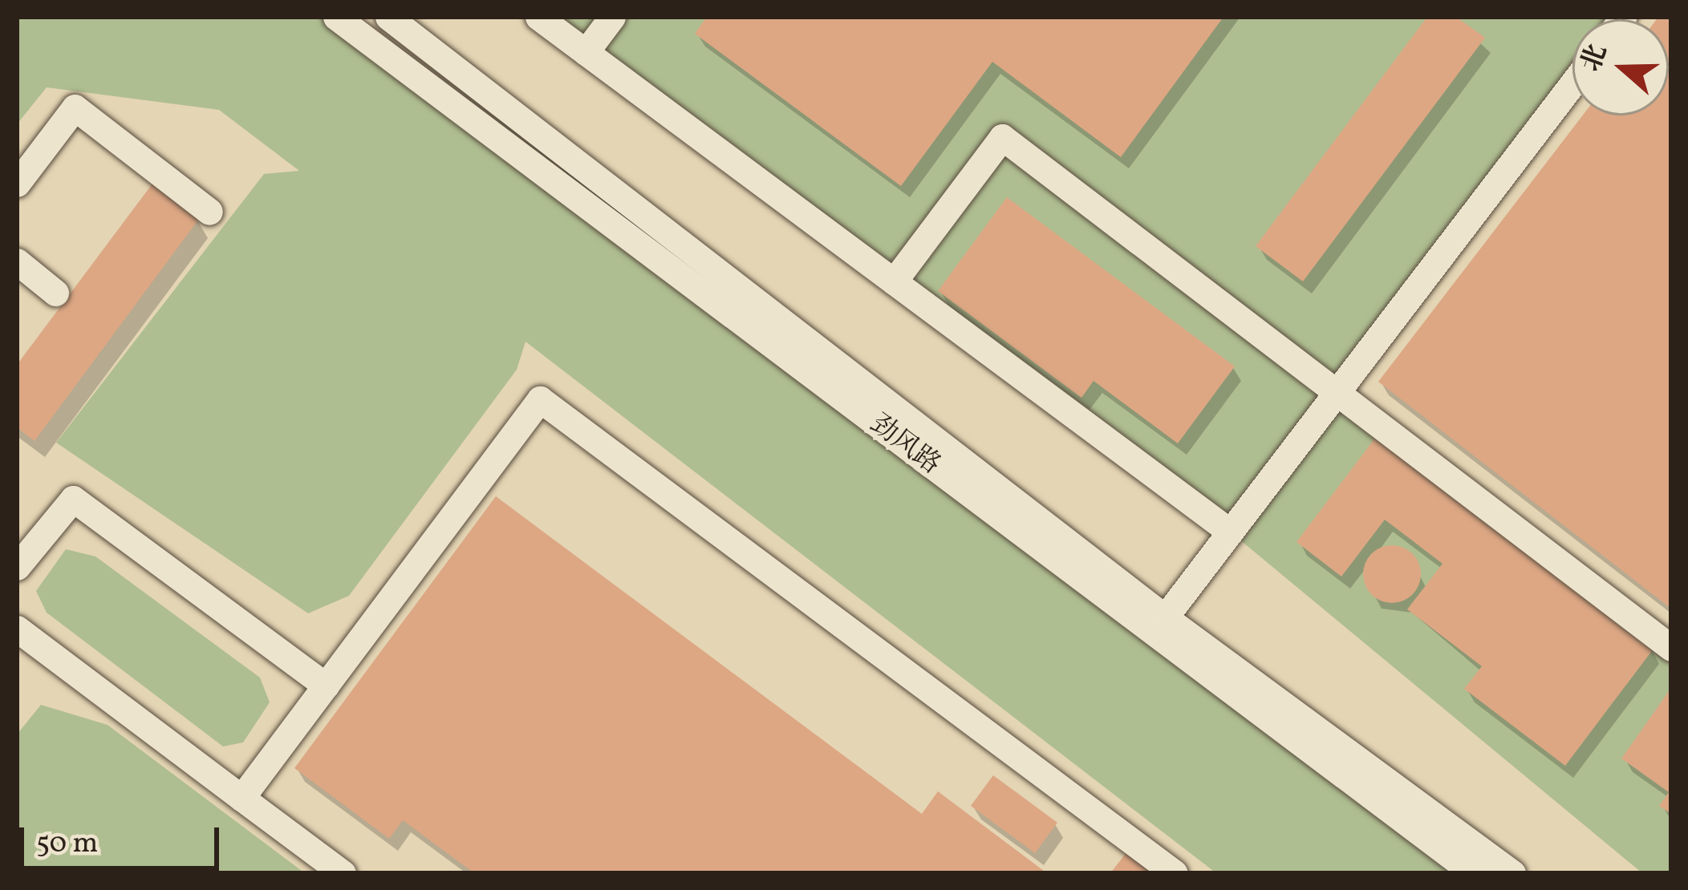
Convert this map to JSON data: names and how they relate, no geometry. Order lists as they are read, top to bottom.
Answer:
{
  "streets": {
    "street": ["劲风路"]
  },
  "scale_bar": "50 m",
  "north": "left"
}
